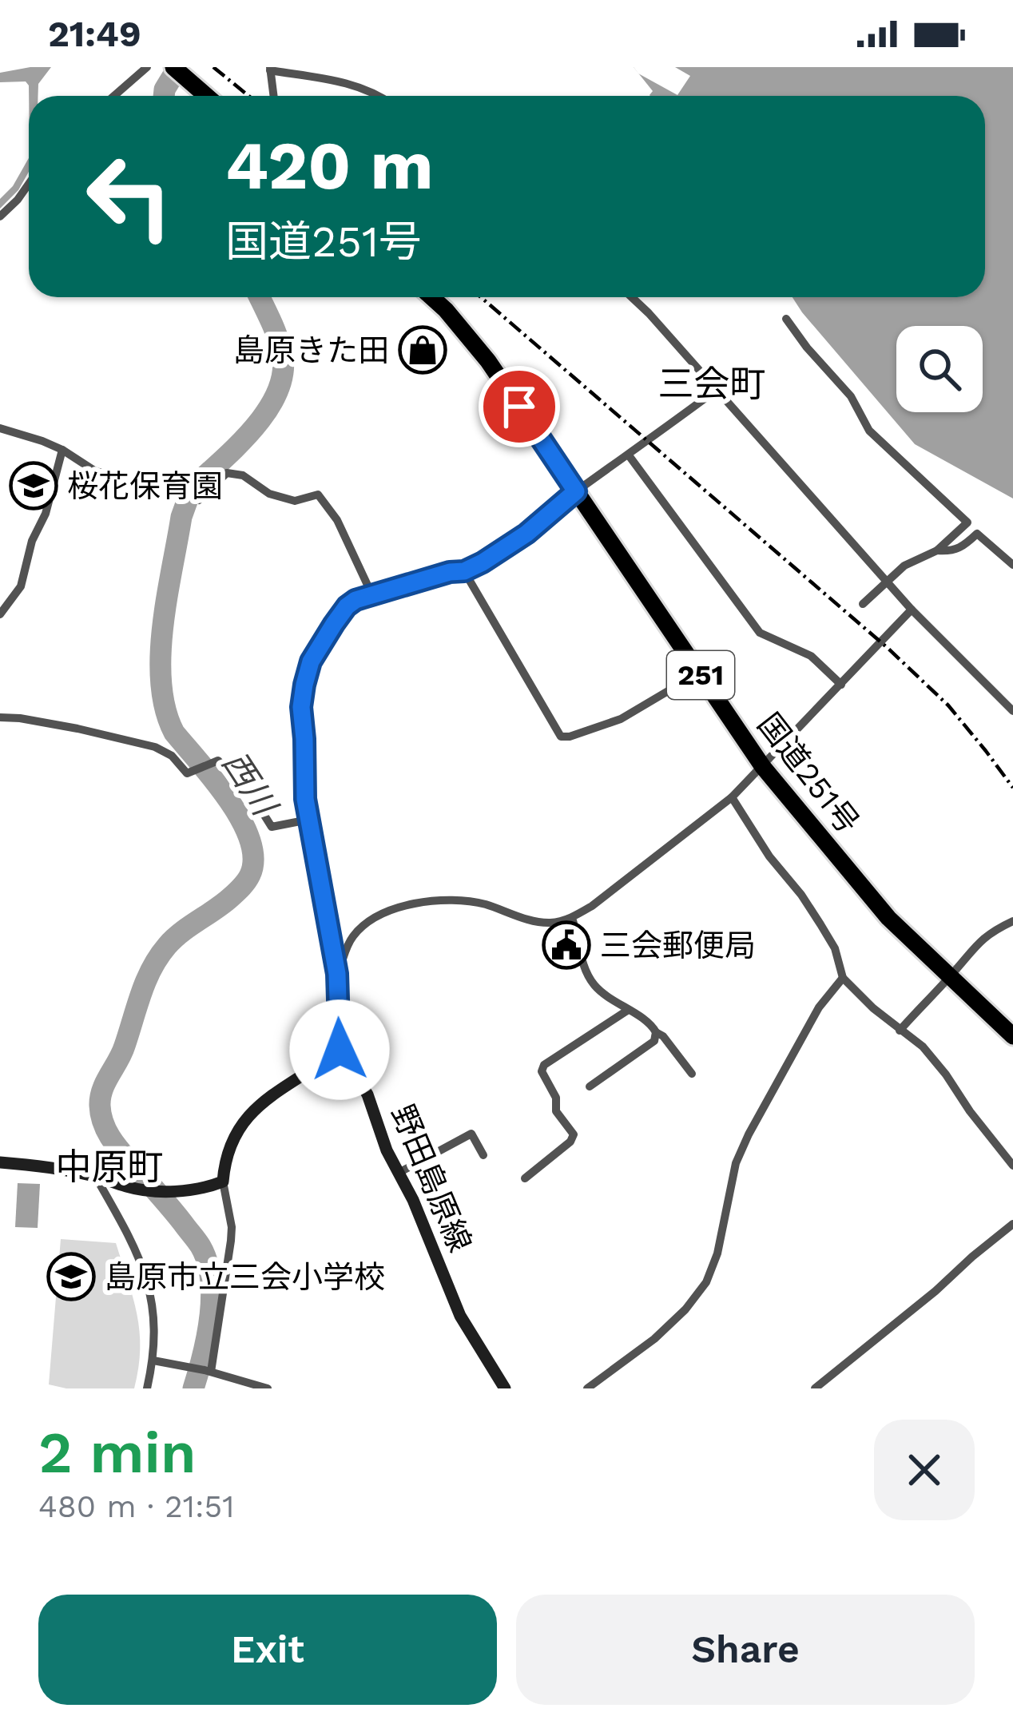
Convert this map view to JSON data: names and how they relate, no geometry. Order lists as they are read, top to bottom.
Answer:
{
  "streets": {
    "highway": ["251", "国道251号"],
    "main road": ["野田島原線"]
  },
  "districts": ["三会町", "中原町"],
  "water": ["西川"],
  "places": {
    "shop": ["島原きた田"],
    "school or university": ["桜花保育園", "島原市立三会小学校"],
    "public building": ["三会郵便局"]
  },
  "page": {
    "status": "21:49",
    "turn": ["420 m", "国道251号"],
    "heading": ["2 min", "480 m · 21:51"],
    "buttons": ["Exit", "Share"]
  }
}
